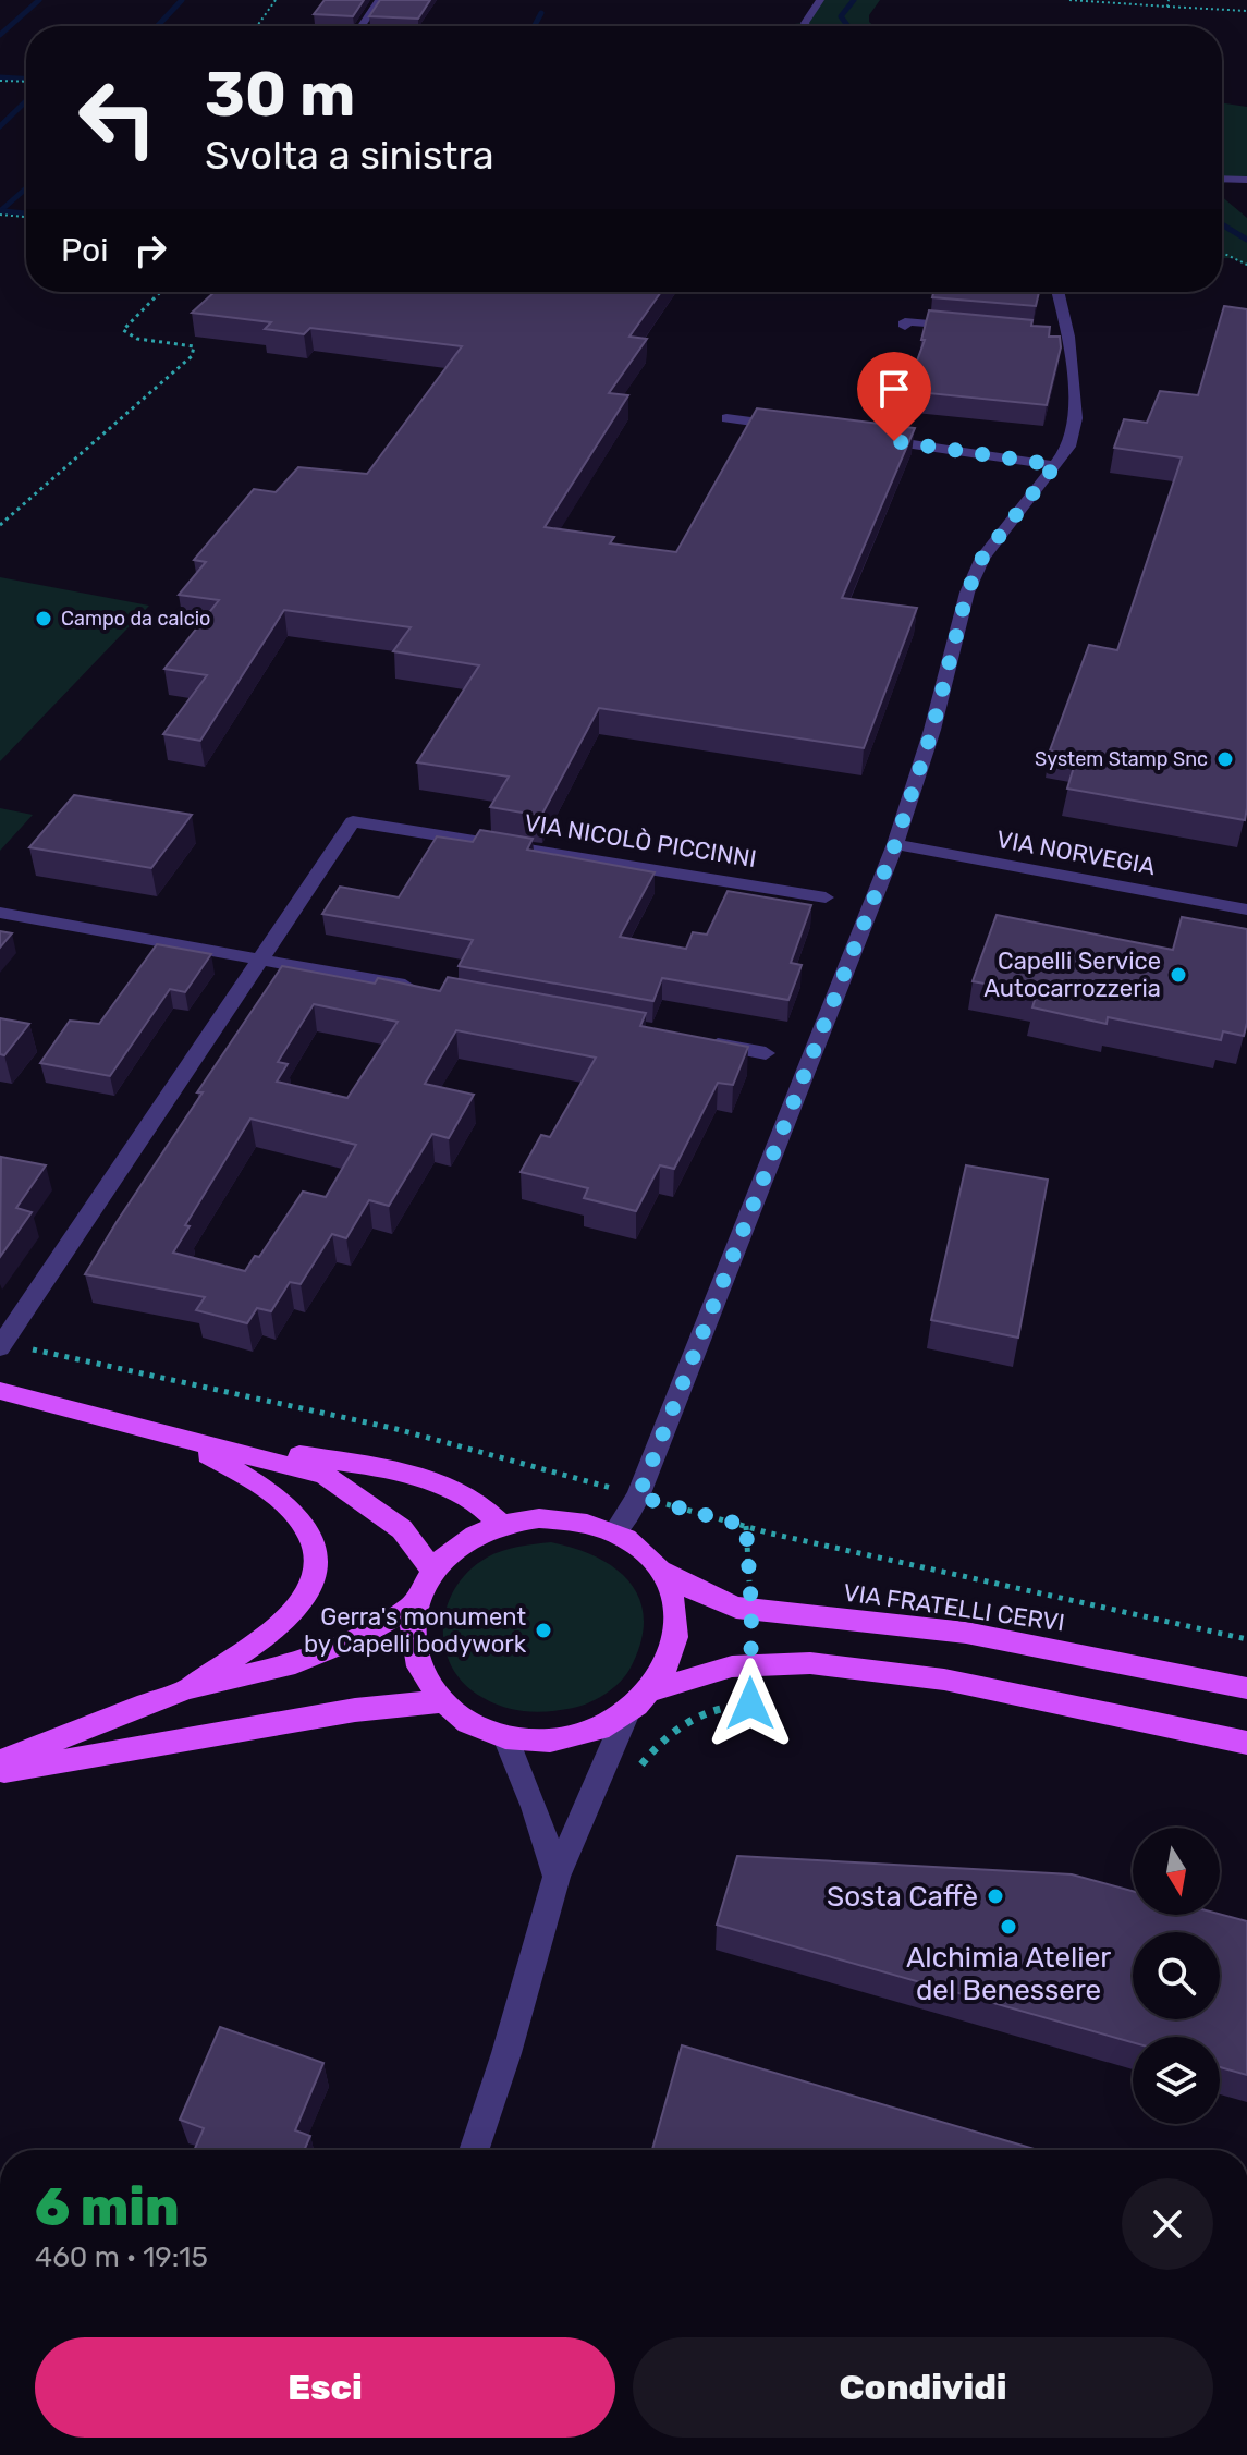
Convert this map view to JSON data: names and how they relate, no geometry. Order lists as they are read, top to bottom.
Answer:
{
  "streets": {
    "main road": ["VIA FRATELLI CERVI"],
    "street": ["VIA NICOLÒ PICCINNI", "VIA NORVEGIA"]
  },
  "places": [
    "Campo da calcio",
    "System Stamp Snc",
    "Capelli Service Autocarrozzeria",
    "Gerra's monument by Capelli bodywork",
    "Sosta Caffè",
    "Alchimia Atelier del Benessere"
  ],
  "north": "bottom",
  "page": {
    "turn": ["30 m", "Svolta a sinistra"],
    "then": "Poi",
    "heading": ["6 min", "460 m · 19:15"],
    "buttons": ["Esci", "Condividi"]
  }
}
